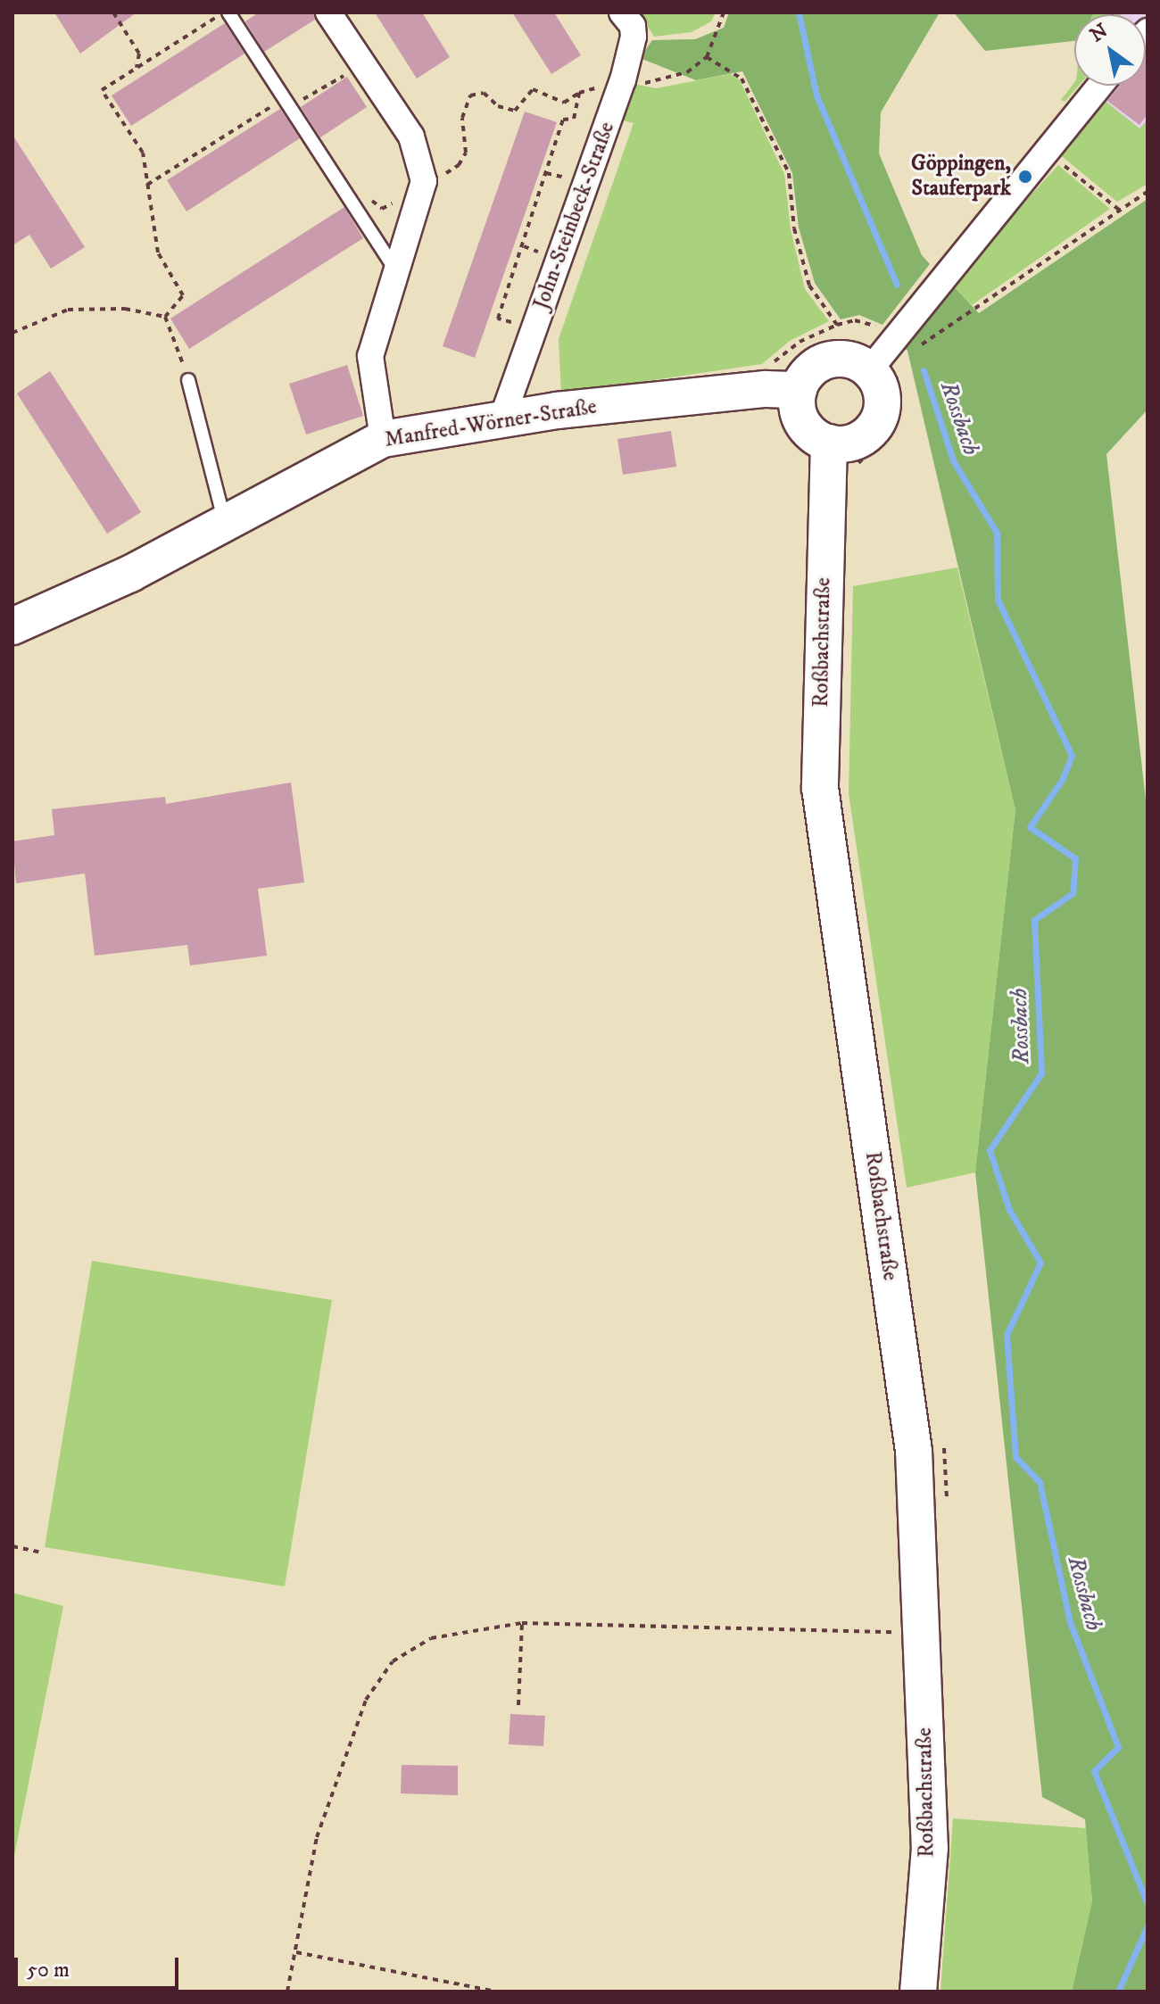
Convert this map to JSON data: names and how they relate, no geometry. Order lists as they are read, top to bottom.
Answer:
{
  "streets": {
    "street": ["John-Steinbeck-Straße", "Manfred-Wörner-Straße", "Roßbachstraße"]
  },
  "crossings": [
    ["John-Steinbeck-Straße", "Manfred-Wörner-Straße"],
    ["Manfred-Wörner-Straße", "Roßbachstraße"]
  ],
  "water": ["Rossbach"],
  "places": ["Göppingen, Stauferpark"],
  "scale_bar": "50 m",
  "north": "top left"
}
